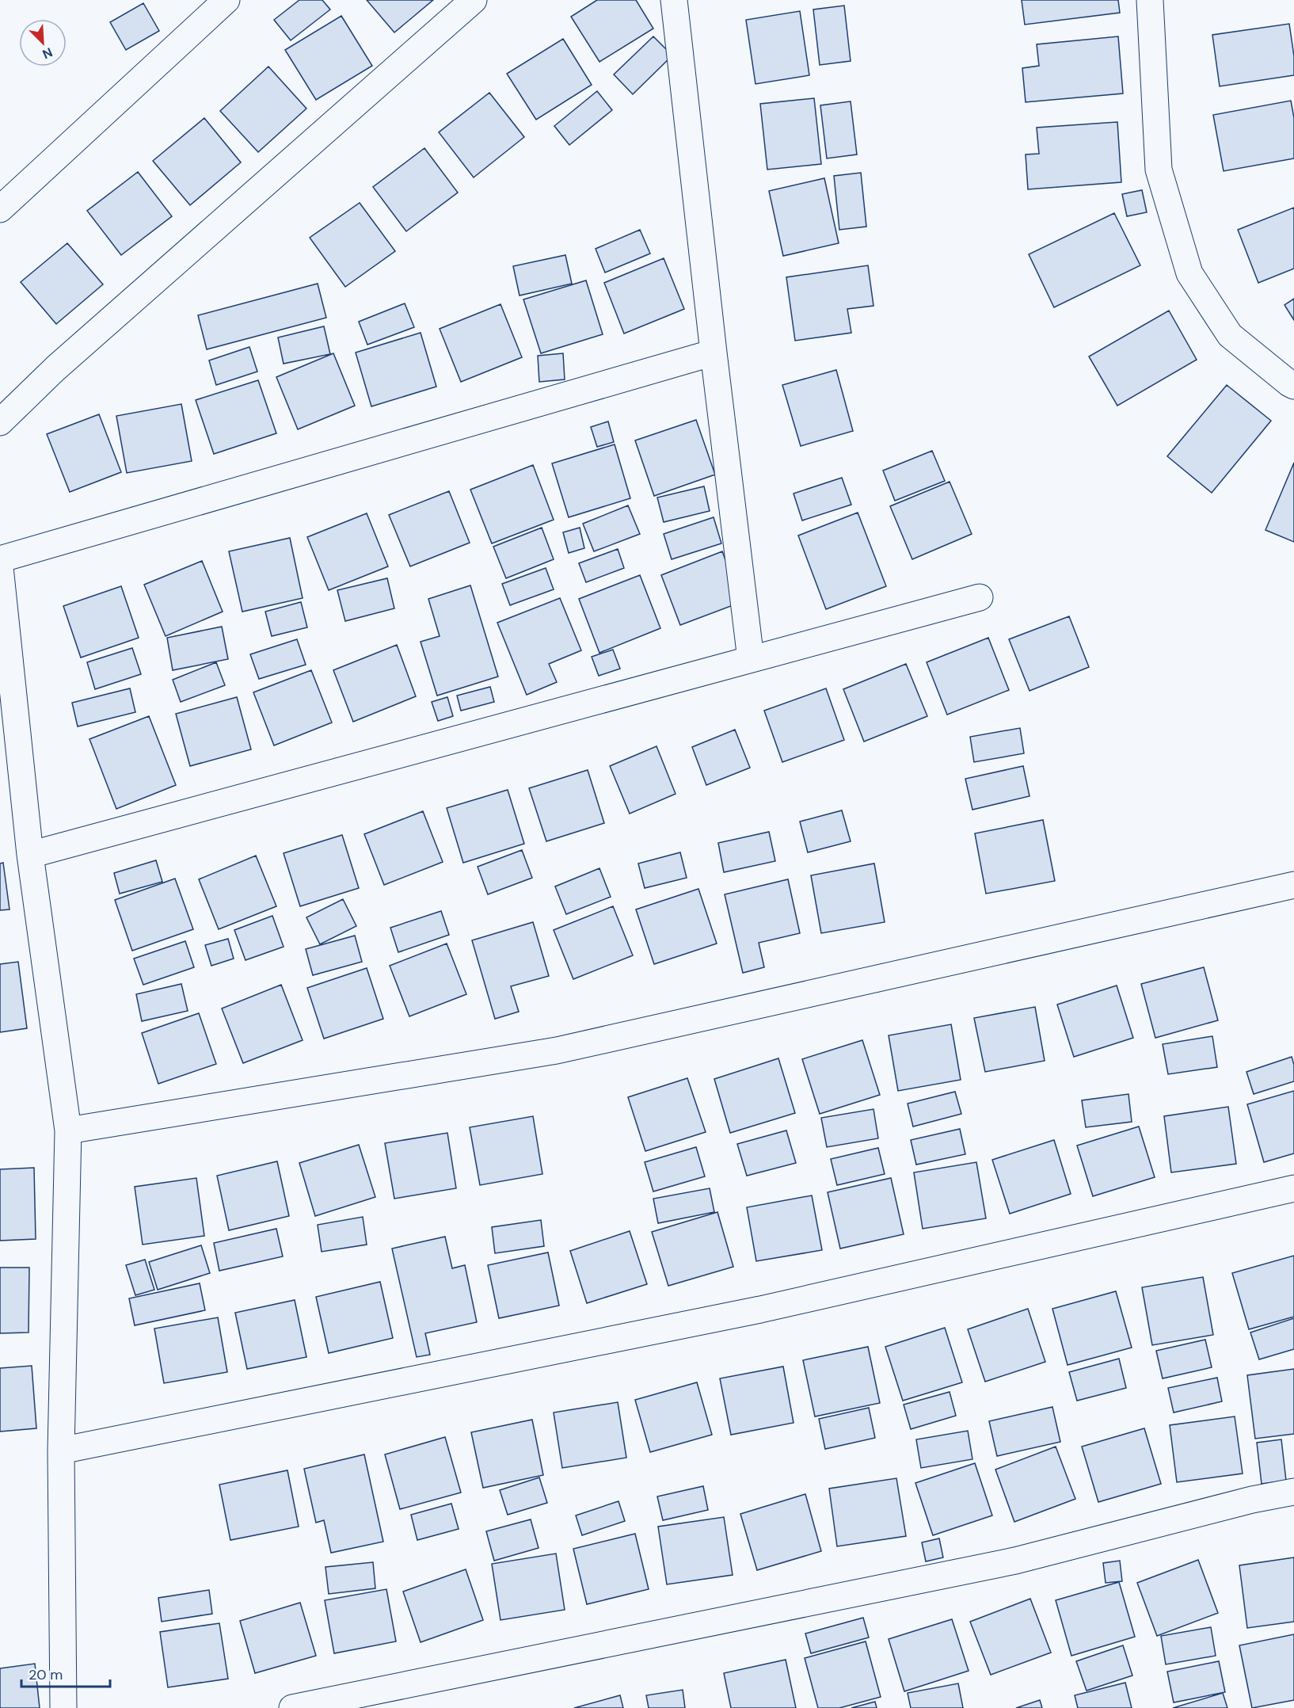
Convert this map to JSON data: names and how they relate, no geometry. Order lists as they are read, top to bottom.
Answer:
{
  "scale_bar": "20 m",
  "north": "bottom right"
}
